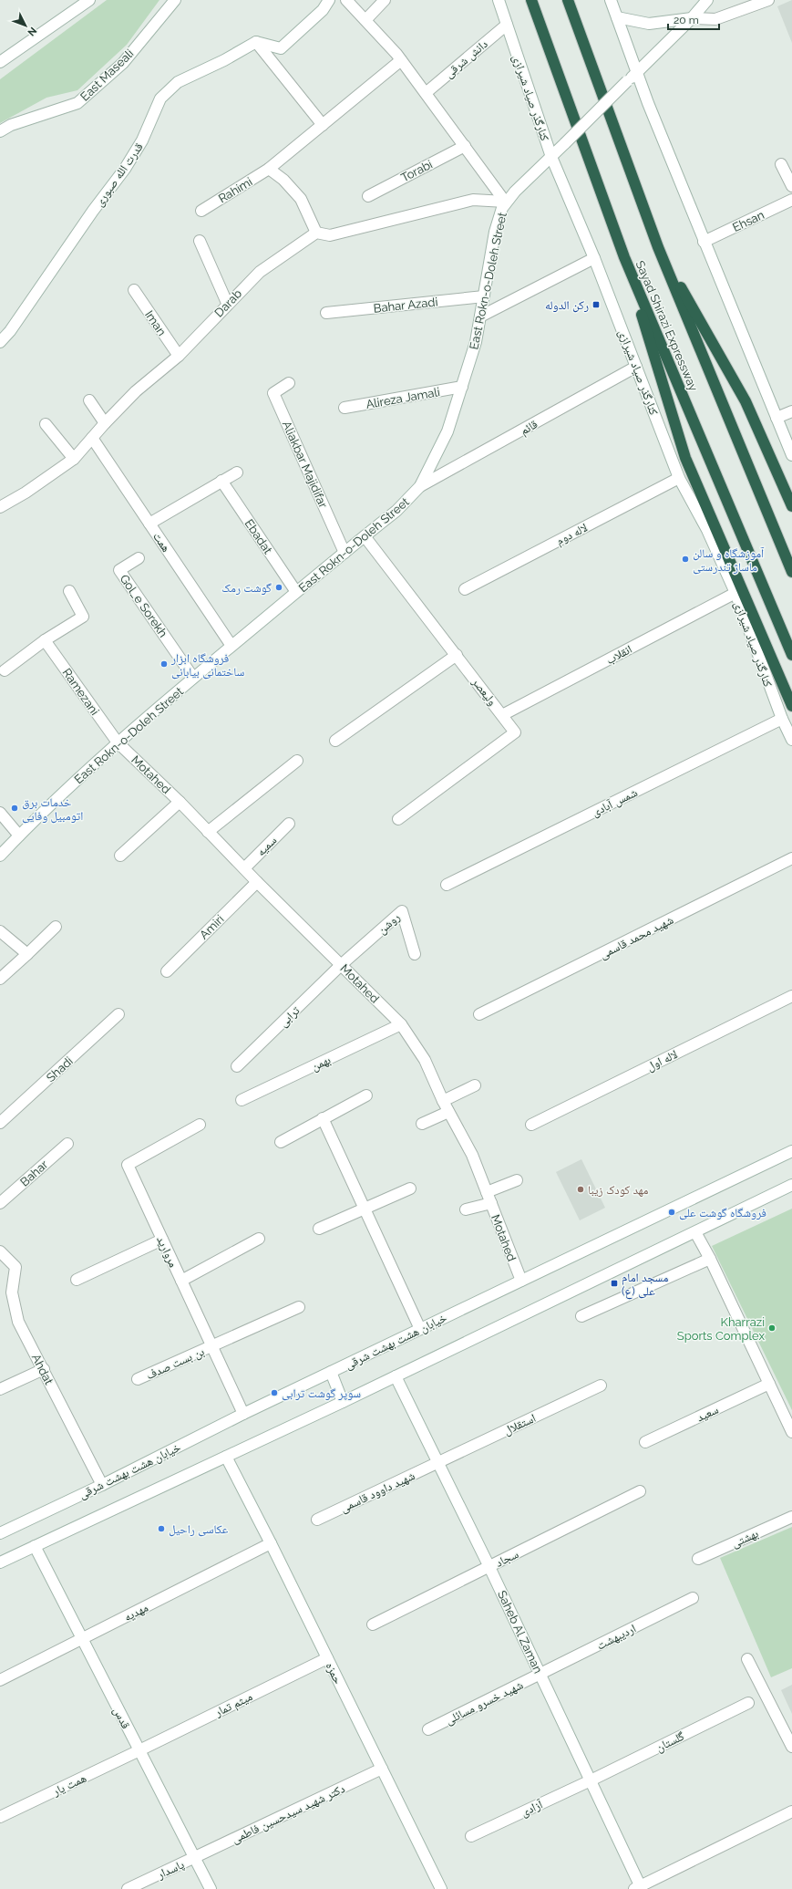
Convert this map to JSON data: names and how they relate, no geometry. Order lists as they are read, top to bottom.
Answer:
{
  "streets": {
    "highway": ["Sayad Shirazi Expressway"],
    "street": [
      "دانش شرقی",
      "East Maseali",
      "کنارگذر صیاد شیرازی",
      "Torabi",
      "قدرت الله صبوری",
      "Rahimi",
      "Ehsan",
      "East Rokn-o-Doleh Street",
      "Darab",
      "Bahar Azadi",
      "Iman",
      "Alireza Jamali",
      "قائم",
      "Aliakbar Majidifar",
      "لاله دوم",
      "Ebadat",
      "همت",
      "Gol_e Sorekh",
      "انقلاب",
      "Ramezani",
      "ولیعصر",
      "Motahed",
      "شمس آبادی",
      "سمیه",
      "روشن",
      "Amiri",
      "شهید محمد قاسمی",
      "ترابی",
      "لاله اول",
      "بهمن",
      "Shadi",
      "Bahar",
      "مروارید",
      "خیابان هشت بهشت شرقی",
      "بن بست صدف",
      "Ahdat",
      "سعید",
      "استقلال",
      "شهید داوود قاسمی",
      "بهشتی",
      "سجاد",
      "مهدیه",
      "Saheb Al Zaman",
      "اردیبهشت",
      "حمزه",
      "شهید خسرو مسائلی",
      "میثم تمار",
      "قدس",
      "گلستان",
      "همت یار",
      "آزادی",
      "دکتر شهید سیدحسین فاطمی",
      "پاسدار"
    ]
  },
  "crossings": [
    ["دانش شرقی", "کنارگذر صیاد شیرازی"],
    ["کنارگذر صیاد شیرازی", "East Rokn-o-Doleh Street"],
    ["کنارگذر صیاد شیرازی", "قائم"],
    ["کنارگذر صیاد شیرازی", "لاله دوم"],
    ["کنارگذر صیاد شیرازی", "انقلاب"],
    ["کنارگذر صیاد شیرازی", "شمس آبادی"],
    ["East Rokn-o-Doleh Street", "Bahar Azadi"],
    ["East Rokn-o-Doleh Street", "Alireza Jamali"],
    ["East Rokn-o-Doleh Street", "قائم"],
    ["East Rokn-o-Doleh Street", "Aliakbar Majidifar"],
    ["East Rokn-o-Doleh Street", "Ebadat"],
    ["East Rokn-o-Doleh Street", "همت"],
    ["East Rokn-o-Doleh Street", "Gol_e Sorekh"],
    ["East Rokn-o-Doleh Street", "Ramezani"],
    ["East Rokn-o-Doleh Street", "ولیعصر"],
    ["East Rokn-o-Doleh Street", "Motahed"],
    ["Darab", "Iman"],
    ["Darab", "همت"],
    ["انقلاب", "ولیعصر"],
    ["Ramezani", "Motahed"],
    ["Motahed", "سمیه"],
    ["Motahed", "روشن"],
    ["Motahed", "Amiri"],
    ["Motahed", "ترابی"],
    ["Motahed", "بهمن"],
    ["Motahed", "خیابان هشت بهشت شرقی"],
    ["روشن", "ترابی"],
    ["مروارید", "خیابان هشت بهشت شرقی"],
    ["مروارید", "بن بست صدف"],
    ["خیابان هشت بهشت شرقی", "Ahdat"],
    ["استقلال", "شهید داوود قاسمی"],
    ["استقلال", "Saheb Al Zaman"],
    ["شهید داوود قاسمی", "Saheb Al Zaman"],
    ["سجاد", "Saheb Al Zaman"],
    ["مهدیه", "حمزه"],
    ["مهدیه", "قدس"],
    ["Saheb Al Zaman", "اردیبهشت"],
    ["Saheb Al Zaman", "شهید خسرو مسائلی"],
    ["Saheb Al Zaman", "گلستان"],
    ["Saheb Al Zaman", "آزادی"],
    ["اردیبهشت", "شهید خسرو مسائلی"],
    ["حمزه", "میثم تمار"],
    ["حمزه", "دکتر شهید سیدحسین فاطمی"],
    ["میثم تمار", "قدس"],
    ["میثم تمار", "همت یار"],
    ["قدس", "همت یار"],
    ["قدس", "دکتر شهید سیدحسین فاطمی"],
    ["قدس", "پاسدار"],
    ["گلستان", "آزادی"],
    ["دکتر شهید سیدحسین فاطمی", "پاسدار"]
  ],
  "places": {
    "transit": ["رکن الدوله", "مسجد امام علی (ع)"],
    "other": [
      "آموزشگاه و سالن ماساژ تندرستی",
      "گوشت رمک",
      "فروشگاه ابزار ساختمانی بیابانی",
      "خدمات برق اتومبیل وفایی",
      "مهد کودک زیبا",
      "فروشگاه گوشت علی",
      "Kharrazi Sports Complex",
      "سوپر گوشت ترابی",
      "عکاسی راحیل"
    ]
  },
  "scale_bar": "20 m",
  "north": "bottom right"
}
